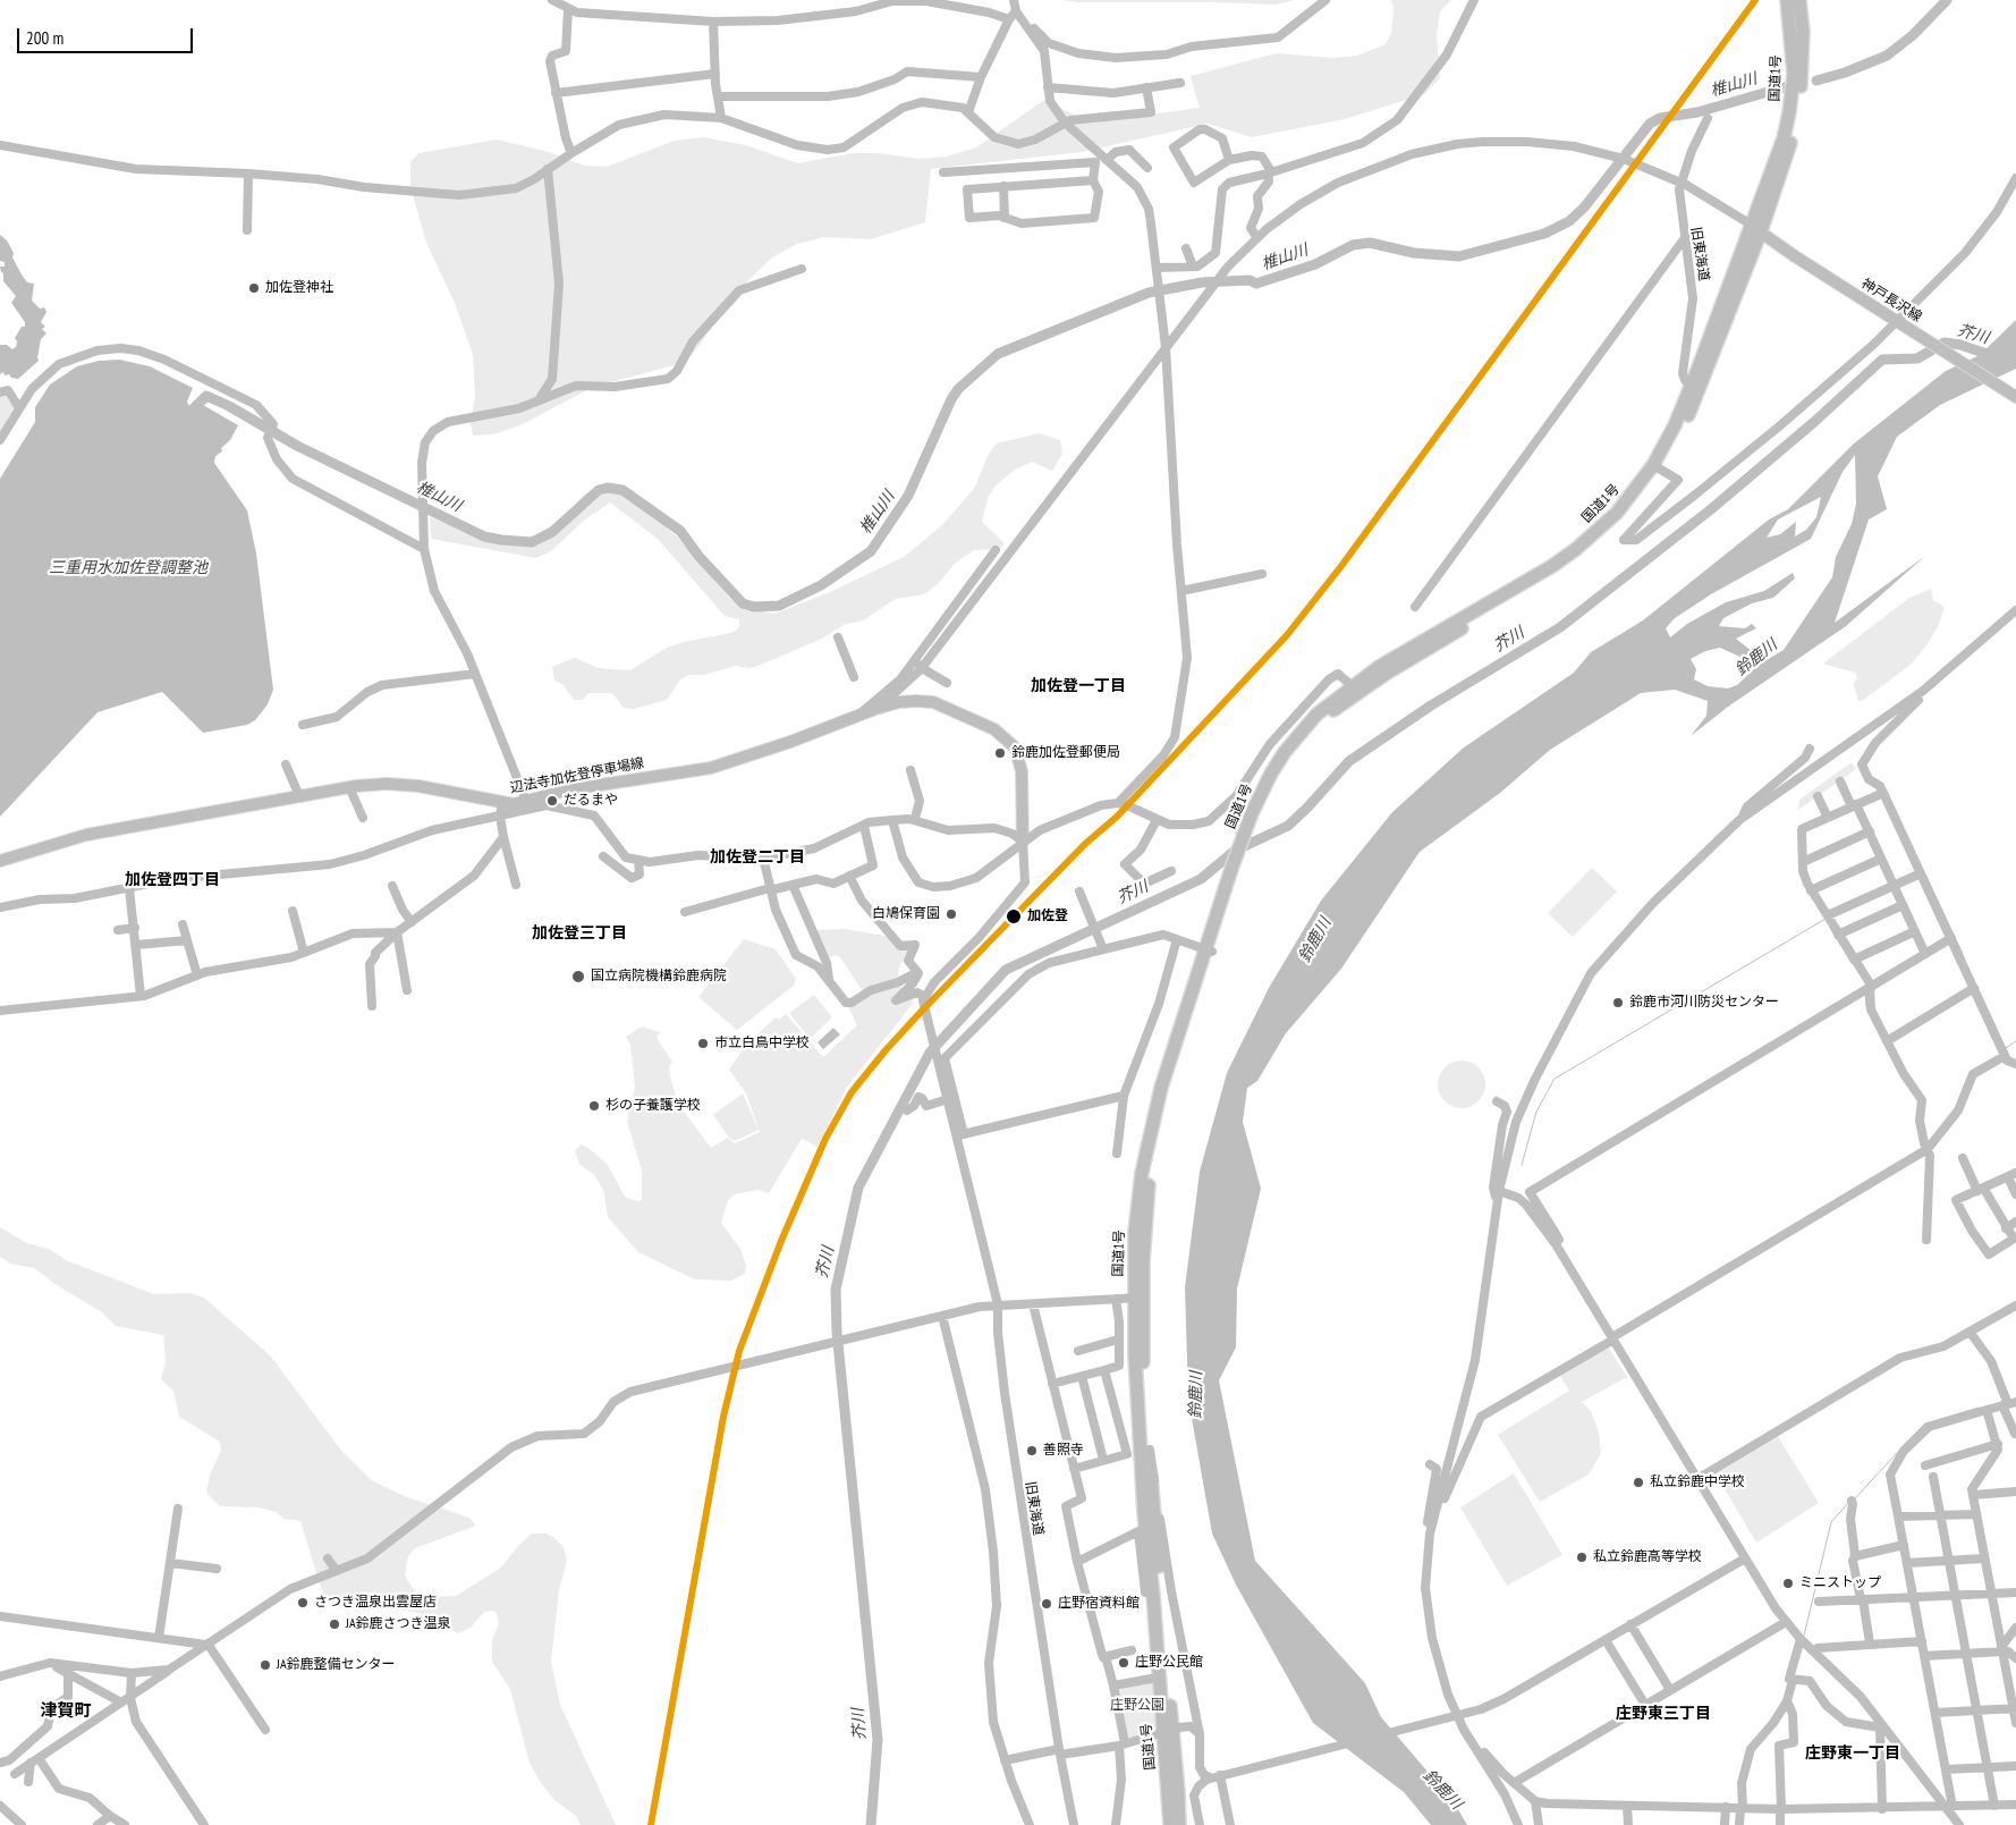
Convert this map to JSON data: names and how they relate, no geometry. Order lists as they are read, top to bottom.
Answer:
{
  "streets": {
    "highway": ["国道1号"],
    "main road": ["神戸長沢線", "辺法寺加佐登停車場線"],
    "street": ["旧東海道"]
  },
  "crossings": [
    ["国道1号", "旧東海道"],
    ["国道1号", "神戸長沢線"]
  ],
  "districts": [
    "加佐登一丁目",
    "加佐登二丁目",
    "加佐登四丁目",
    "加佐登三丁目",
    "津賀町",
    "庄野東三丁目",
    "庄野東一丁目"
  ],
  "water": [
    "椎山川",
    "芥川",
    "三重用水加佐登調整池",
    "鈴鹿川"
  ],
  "parks": ["庄野公園"],
  "places": [
    "加佐登神社",
    "鈴鹿加佐登郵便局",
    "だるまや",
    "白鳩保育園",
    "加佐登",
    "国立病院機構鈴鹿病院",
    "鈴鹿市河川防災センター",
    "市立白鳥中学校",
    "杉の子養護学校",
    "善照寺",
    "私立鈴鹿中学校",
    "私立鈴鹿高等学校",
    "ミニストップ",
    "さつき温泉出雲屋店",
    "庄野宿資料館",
    "JA鈴鹿さつき温泉",
    "庄野公民館",
    "JA鈴鹿整備センター"
  ],
  "scale_bar": "200 m"
}
